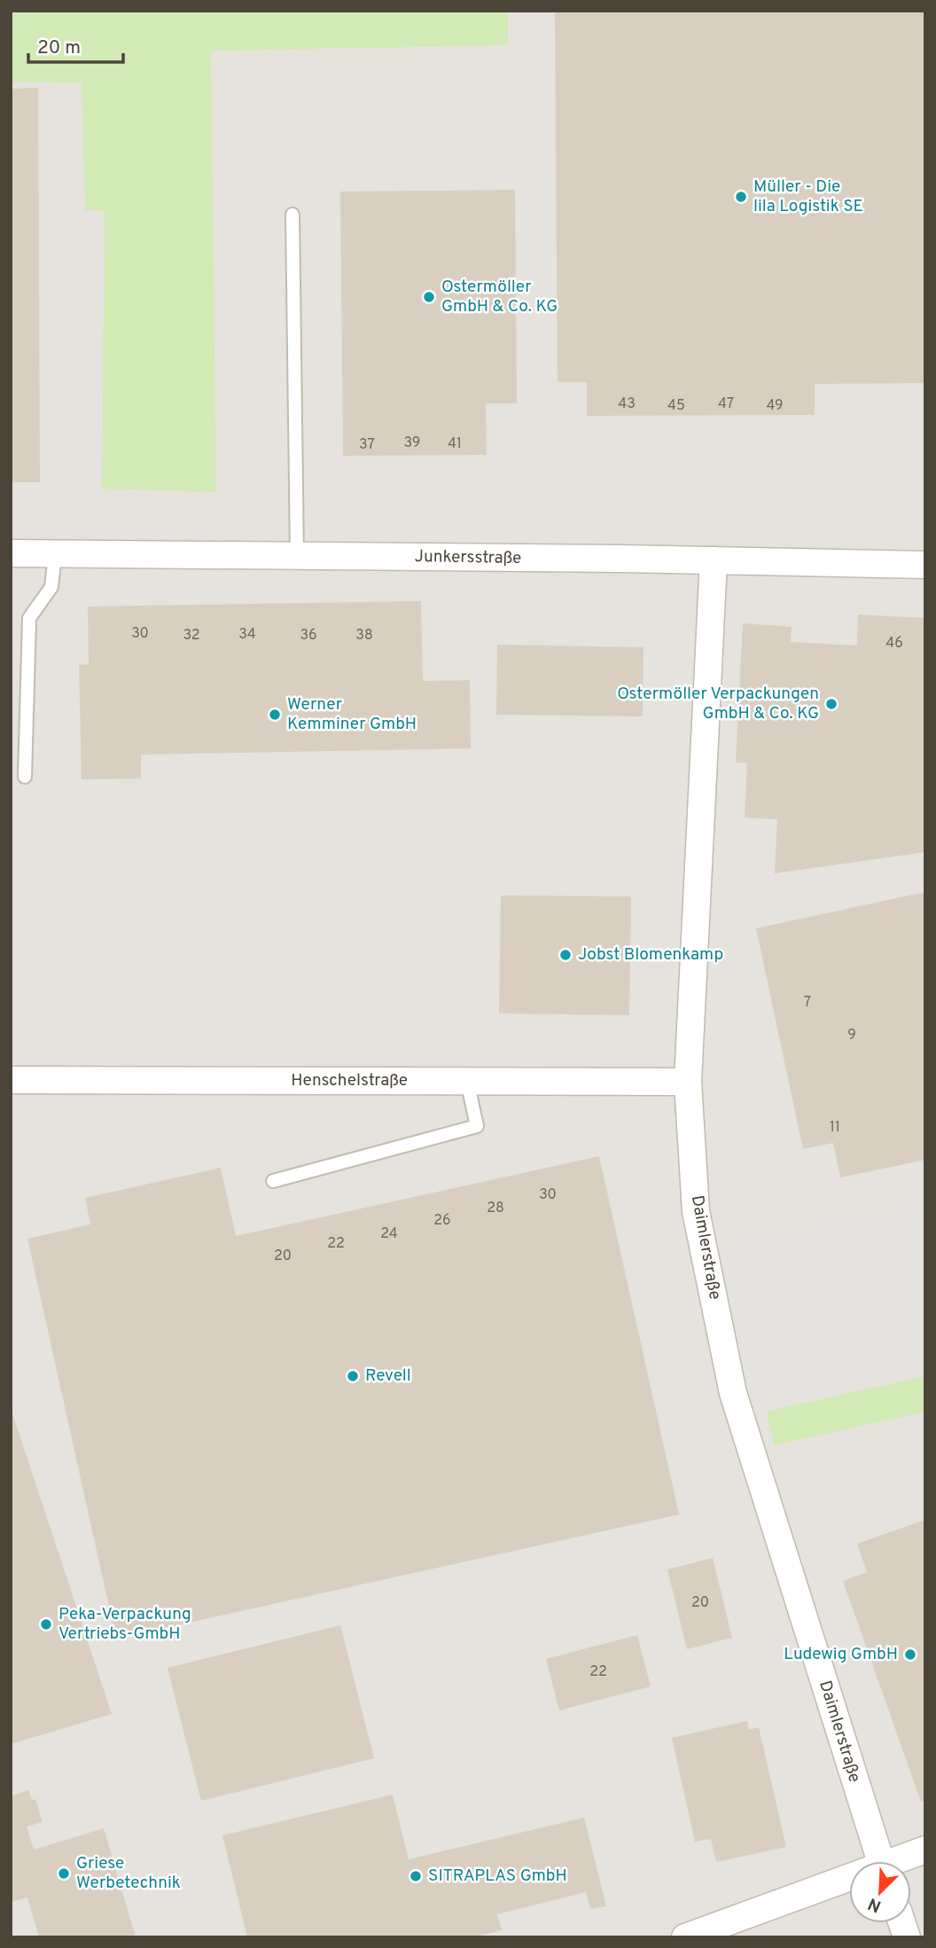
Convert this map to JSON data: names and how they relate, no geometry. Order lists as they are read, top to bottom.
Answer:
{
  "streets": {
    "street": ["Junkersstraße", "Henschelstraße", "Daimlerstraße"]
  },
  "crossings": [
    ["Junkersstraße", "Daimlerstraße"],
    ["Henschelstraße", "Daimlerstraße"]
  ],
  "places": [
    "Müller - Die lila Logistik SE",
    "Ostermöller GmbH & Co. KG",
    "Ostermöller Verpackungen GmbH & Co. KG",
    "Werner Kemminer GmbH",
    "Jobst Blomenkamp",
    "Revell",
    "Peka-Verpackung Vertriebs-GmbH",
    "Ludewig GmbH",
    "Griese Werbetechnik",
    "SITRAPLAS GmbH"
  ],
  "house_numbers": [
    "43",
    "47",
    "45",
    "49",
    "39",
    "41",
    "37",
    "30",
    "34",
    "32",
    "36",
    "38",
    "46",
    "7",
    "9",
    "11",
    "30",
    "28",
    "26",
    "24",
    "22",
    "20",
    "20",
    "22"
  ],
  "scale_bar": "20 m",
  "north": "bottom left"
}
